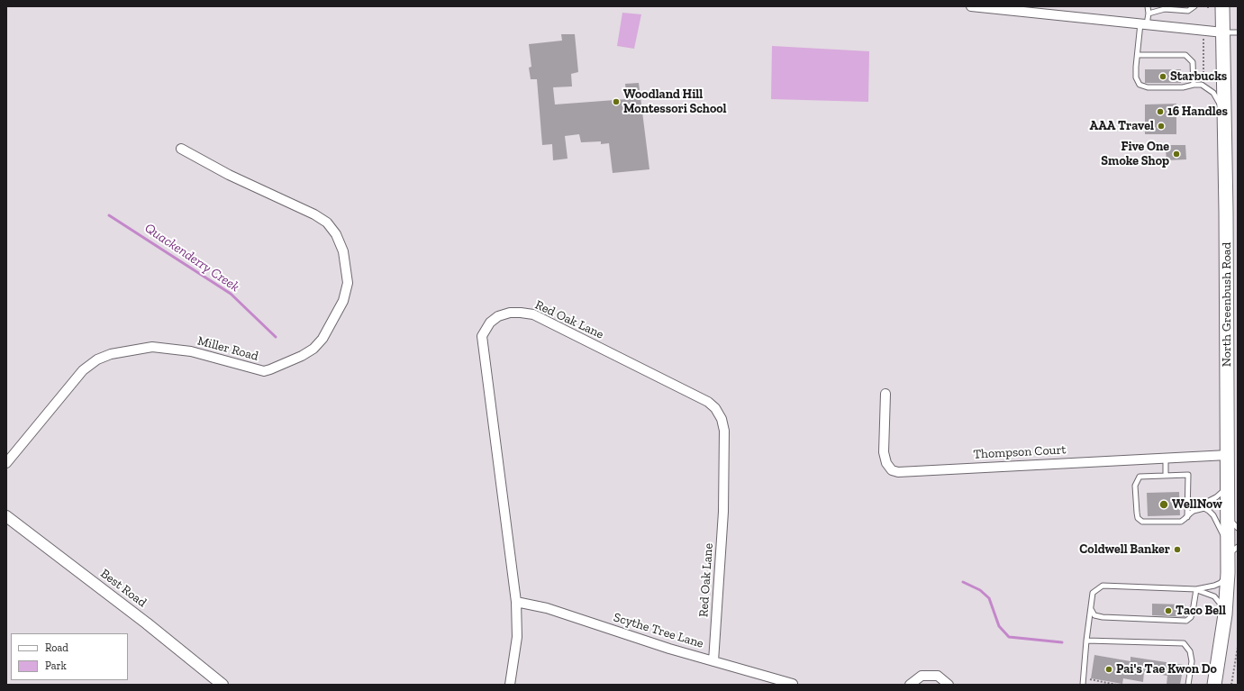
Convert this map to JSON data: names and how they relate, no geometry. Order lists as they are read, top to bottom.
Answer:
{
  "streets": {
    "main road": ["North Greenbush Road"],
    "street": [
      "Red Oak Lane",
      "Miller Road",
      "Thompson Court",
      "Best Road",
      "Scythe Tree Lane"
    ]
  },
  "crossings": [
    ["North Greenbush Road", "Thompson Court"],
    ["Red Oak Lane", "Scythe Tree Lane"]
  ],
  "water": ["Quackenderry Creek"],
  "places": [
    "Starbucks",
    "Woodland Hill Montessori School",
    "16 Handles",
    "AAA Travel",
    "Five One Smoke Shop",
    "WellNow",
    "Coldwell Banker",
    "Taco Bell",
    "Pai's Tae Kwon Do"
  ],
  "legend": ["Road", "Park"]
}
